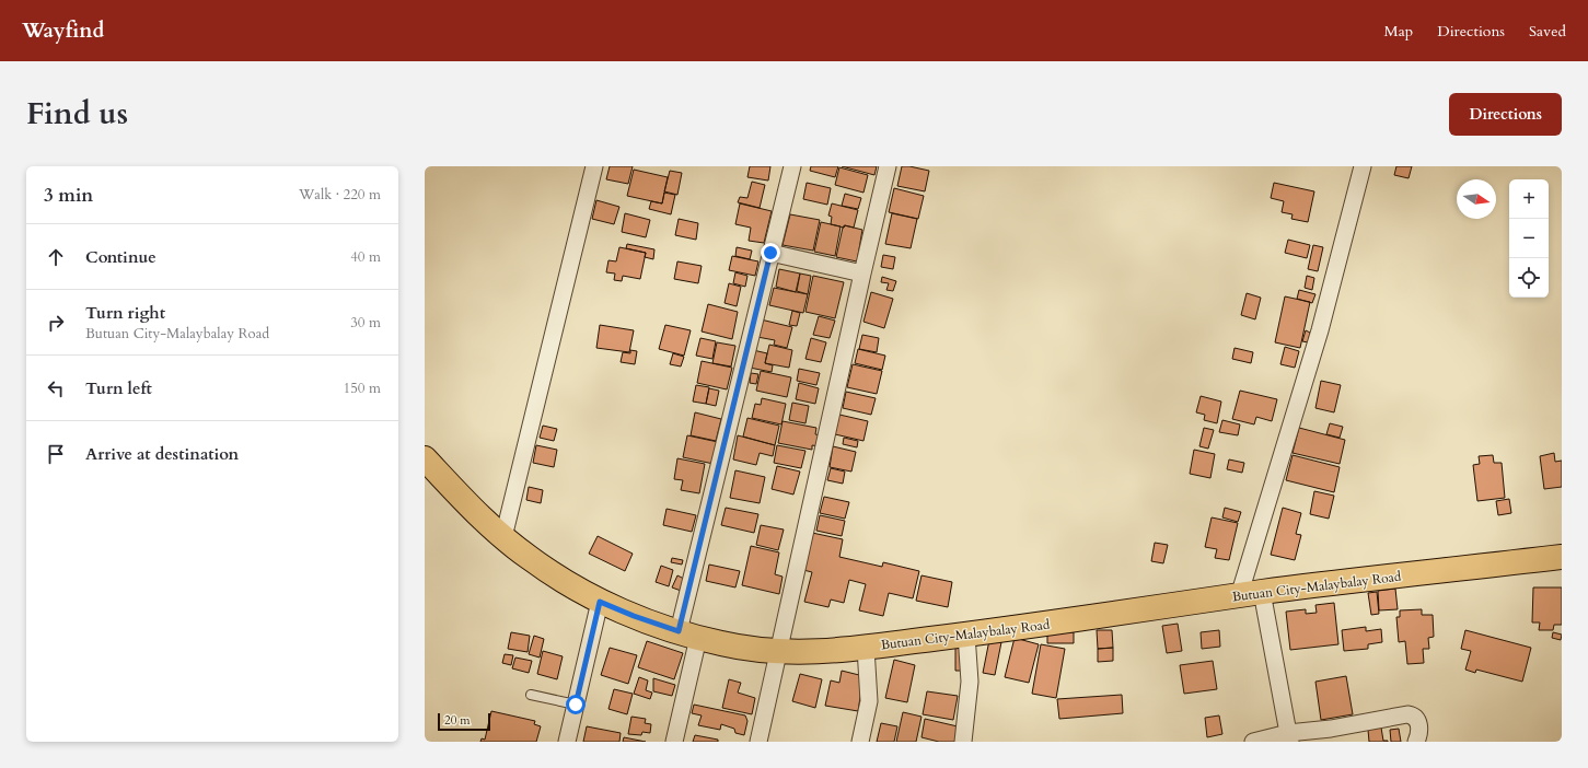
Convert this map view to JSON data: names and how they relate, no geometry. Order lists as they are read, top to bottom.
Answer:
{
  "streets": {
    "main road": ["Butuan City-Malaybalay Road"]
  },
  "scale_bar": "20 m",
  "north": "right",
  "page": {
    "header": "Wayfind",
    "nav": ["Map", "Directions", "Saved"],
    "title": "Find us",
    "buttons": "Directions",
    "heading": ["3 min", "Walk · 220 m"],
    "map_buttons": ["+", "−"],
    "list": [
      ["Continue", "40 m"],
      ["Turn right", "Butuan City-Malaybalay Road", "30 m"],
      ["Turn left", "150 m"],
      "Arrive at destination"
    ],
    "scale": "20 m"
  }
}
